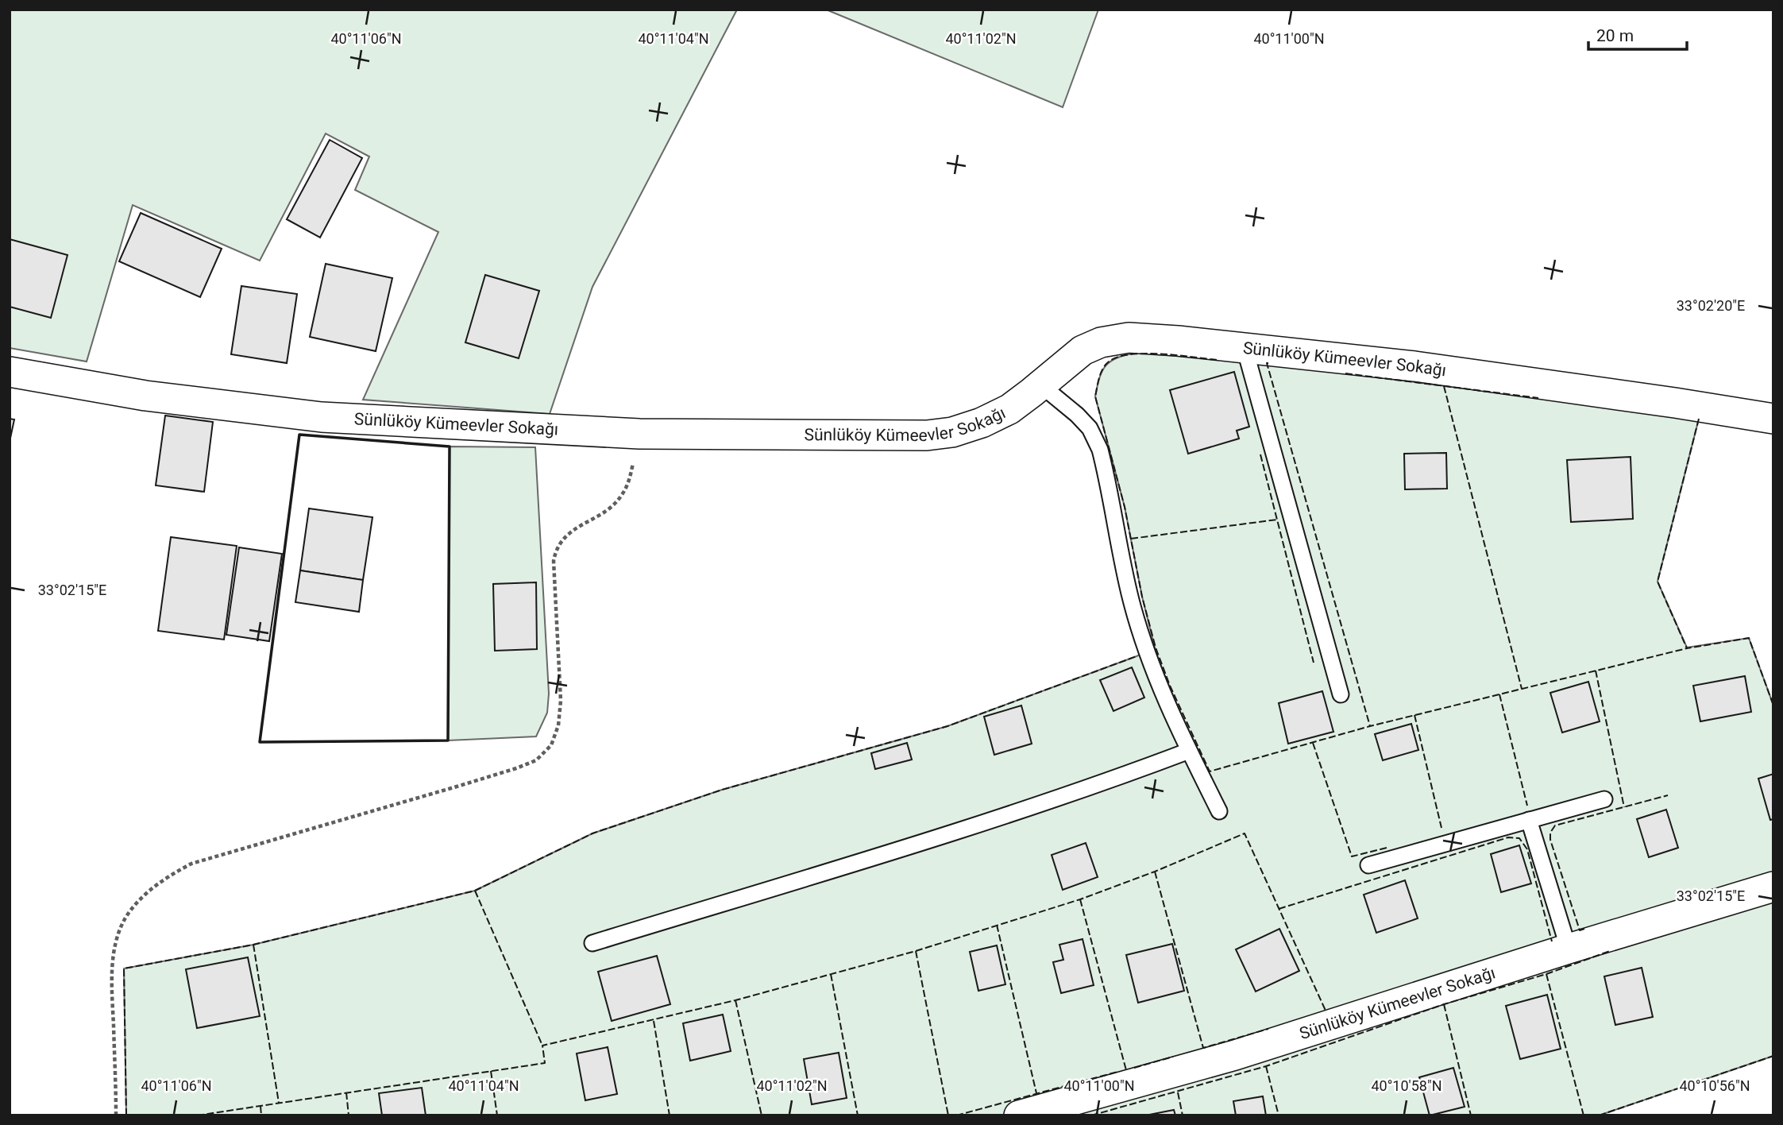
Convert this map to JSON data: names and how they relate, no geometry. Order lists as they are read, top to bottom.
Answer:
{
  "streets": {
    "street": ["Sünlüköy Kümeevler Sokağı"]
  },
  "scale_bar": "20 m",
  "coordinates": [
    "40°11'06\"N",
    "40°11'04\"N",
    "40°11'02\"N",
    "40°11'00\"N",
    "33°02'20\"E",
    "33°02'15\"E",
    "40°10'58\"N",
    "40°10'56\"N"
  ]
}
